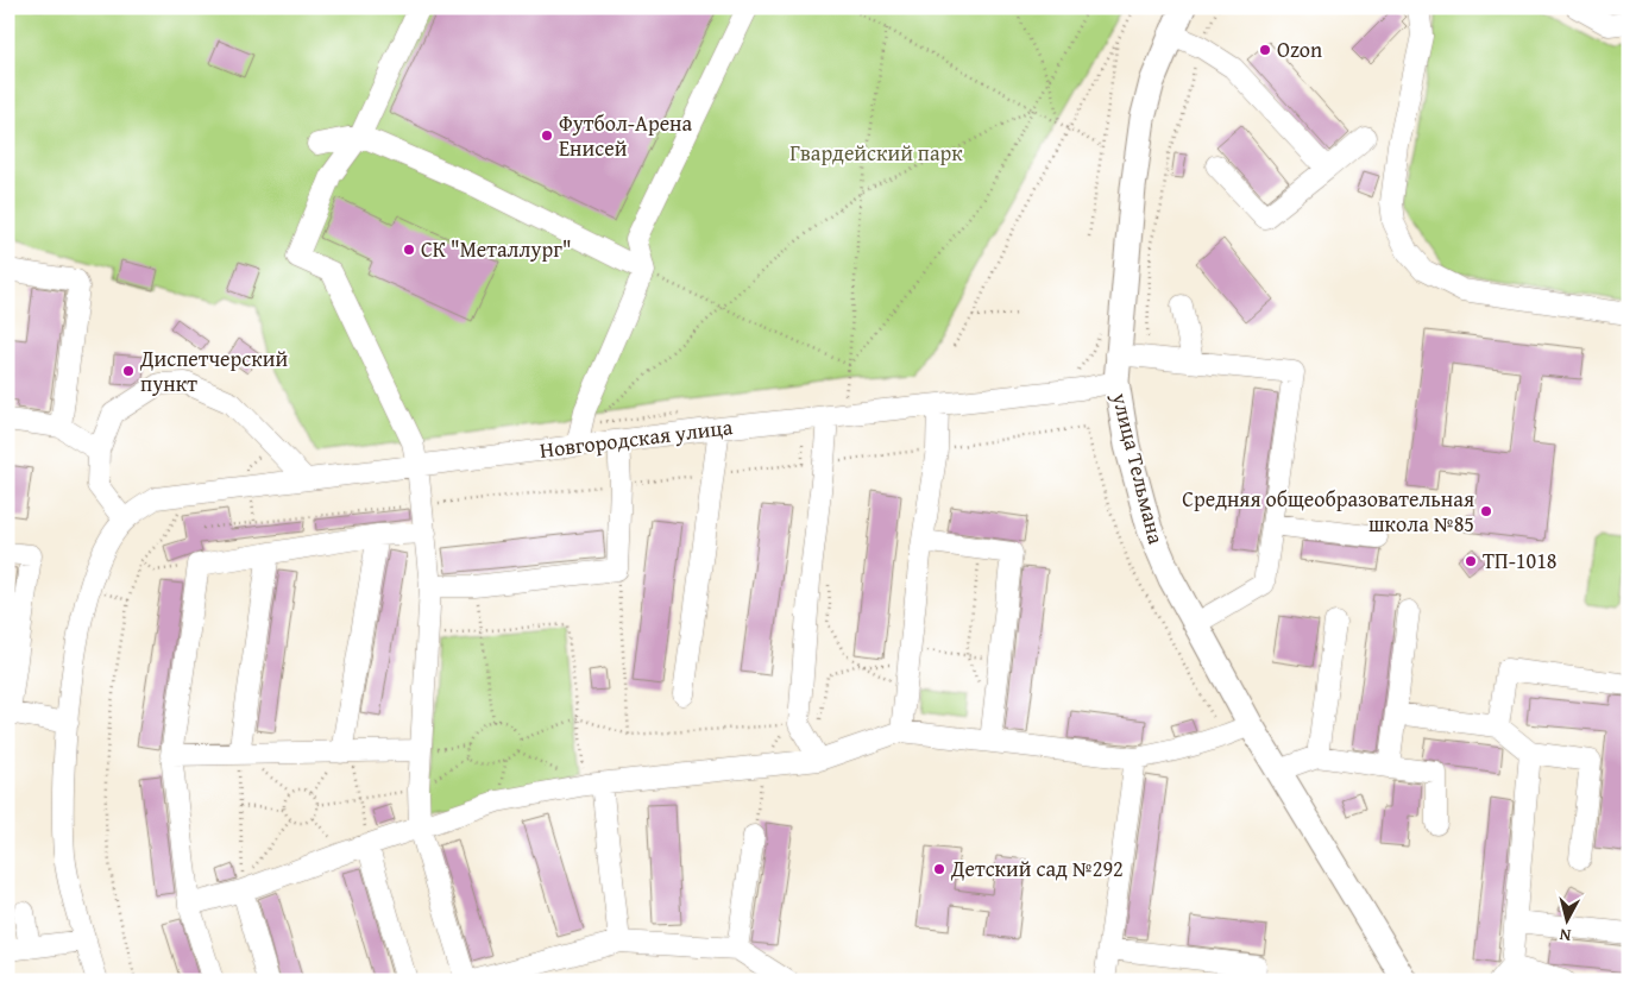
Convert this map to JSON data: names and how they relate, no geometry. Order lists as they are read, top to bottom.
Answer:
{
  "streets": {
    "main road": ["улица Тельмана"],
    "street": ["Новгородская улица"]
  },
  "crossings": [
    ["Новгородская улица", "улица Тельмана"]
  ],
  "parks": ["Гвардейский парк"],
  "places": [
    "Ozon",
    "Футбол-Арена Енисей",
    "СК \"Металлург\"",
    "Диспетчерский пункт",
    "Средняя общеобразовательная школа №85",
    "ТП-1018",
    "Детский сад №292"
  ],
  "north": "bottom"
}
